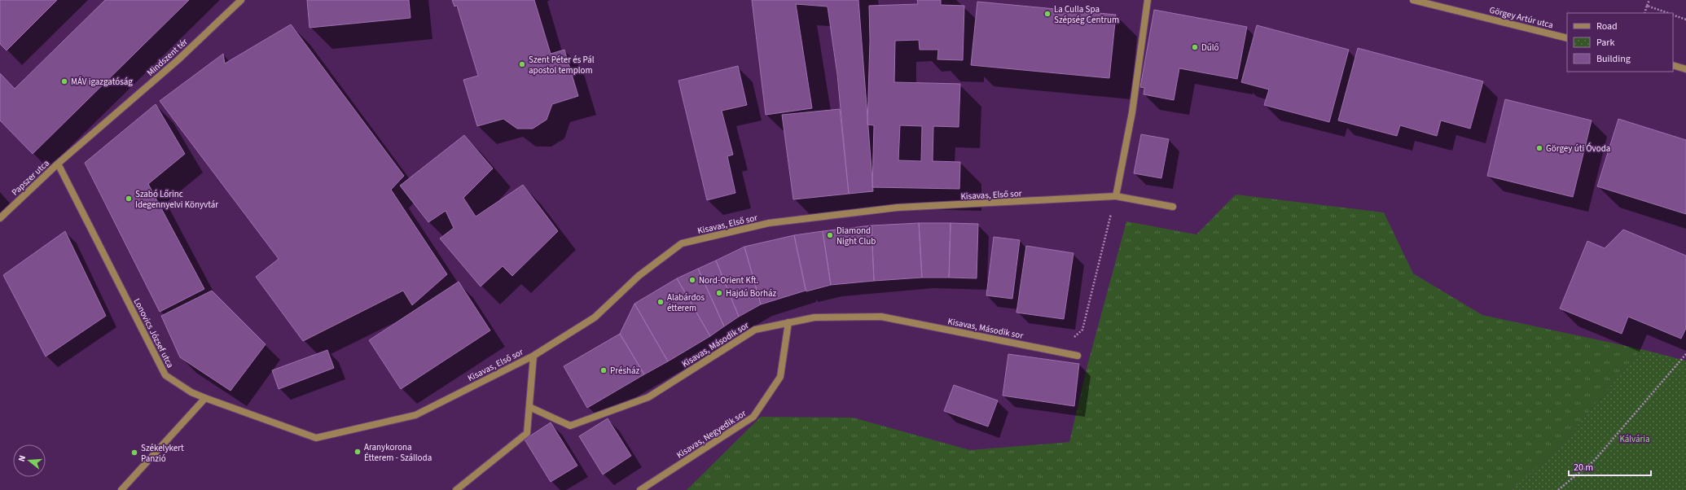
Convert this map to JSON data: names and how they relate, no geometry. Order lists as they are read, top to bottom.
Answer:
{
  "streets": {
    "street": [
      "Görgey Artúr utca",
      "Mindszent tér",
      "Papszer utca",
      "Kisavas, Első sor",
      "Kisavas, Második sor",
      "Lonovics József utca",
      "Kisavas, Negyedik sor"
    ]
  },
  "crossings": [
    ["Mindszent tér", "Papszer utca"],
    ["Mindszent tér", "Lonovics József utca"],
    ["Papszer utca", "Lonovics József utca"],
    ["Kisavas, Első sor", "Lonovics József utca"],
    ["Kisavas, Második sor", "Kisavas, Negyedik sor"]
  ],
  "parks": ["Kálvária"],
  "places": [
    "La Culla Spa Szépség Centrum",
    "Dűlő",
    "Szent Péter és Pál apostol templom",
    "MÁV igazgatóság",
    "Görgey úti Óvoda",
    "Szabó Lőrinc Idegennyelvi Könyvtár",
    "Diamond Night Club",
    "Nord-Orient Kft.",
    "Hajdú Borház",
    "Alabárdos étterem",
    "Présház",
    "Aranykorona Étterem - Szálloda",
    "Székelykert Panzió"
  ],
  "legend": ["Road", "Park", "Building"],
  "scale_bar": "20 m",
  "north": "left"
}
